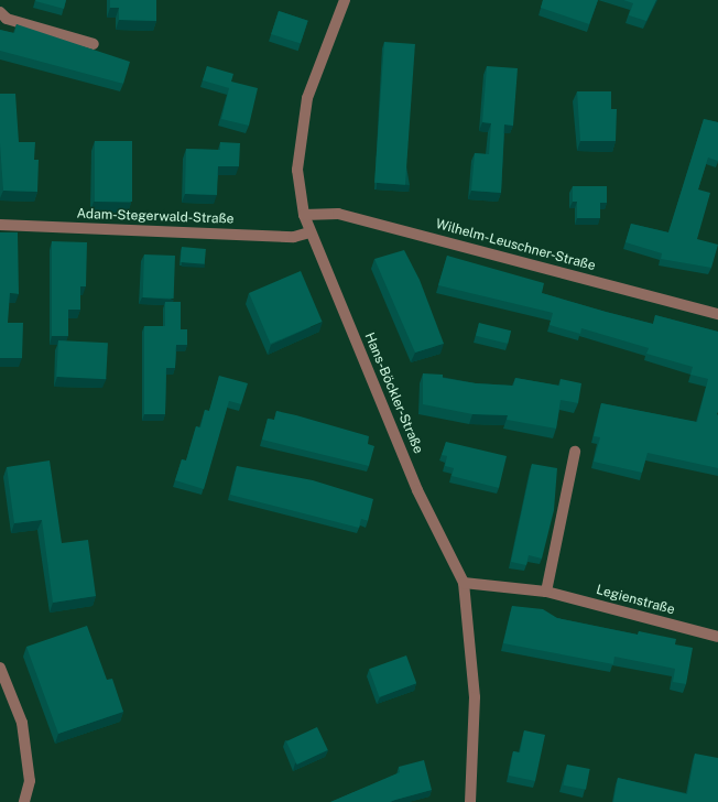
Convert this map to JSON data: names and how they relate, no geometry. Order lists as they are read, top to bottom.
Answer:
{
  "streets": {
    "street": [
      "Adam-Stegerwald-Straße",
      "Wilhelm-Leuschner-Straße",
      "Hans-Böckler-Straße",
      "Legienstraße"
    ]
  },
  "crossings": [
    ["Adam-Stegerwald-Straße", "Hans-Böckler-Straße"],
    ["Wilhelm-Leuschner-Straße", "Hans-Böckler-Straße"],
    ["Hans-Böckler-Straße", "Legienstraße"]
  ]
}
